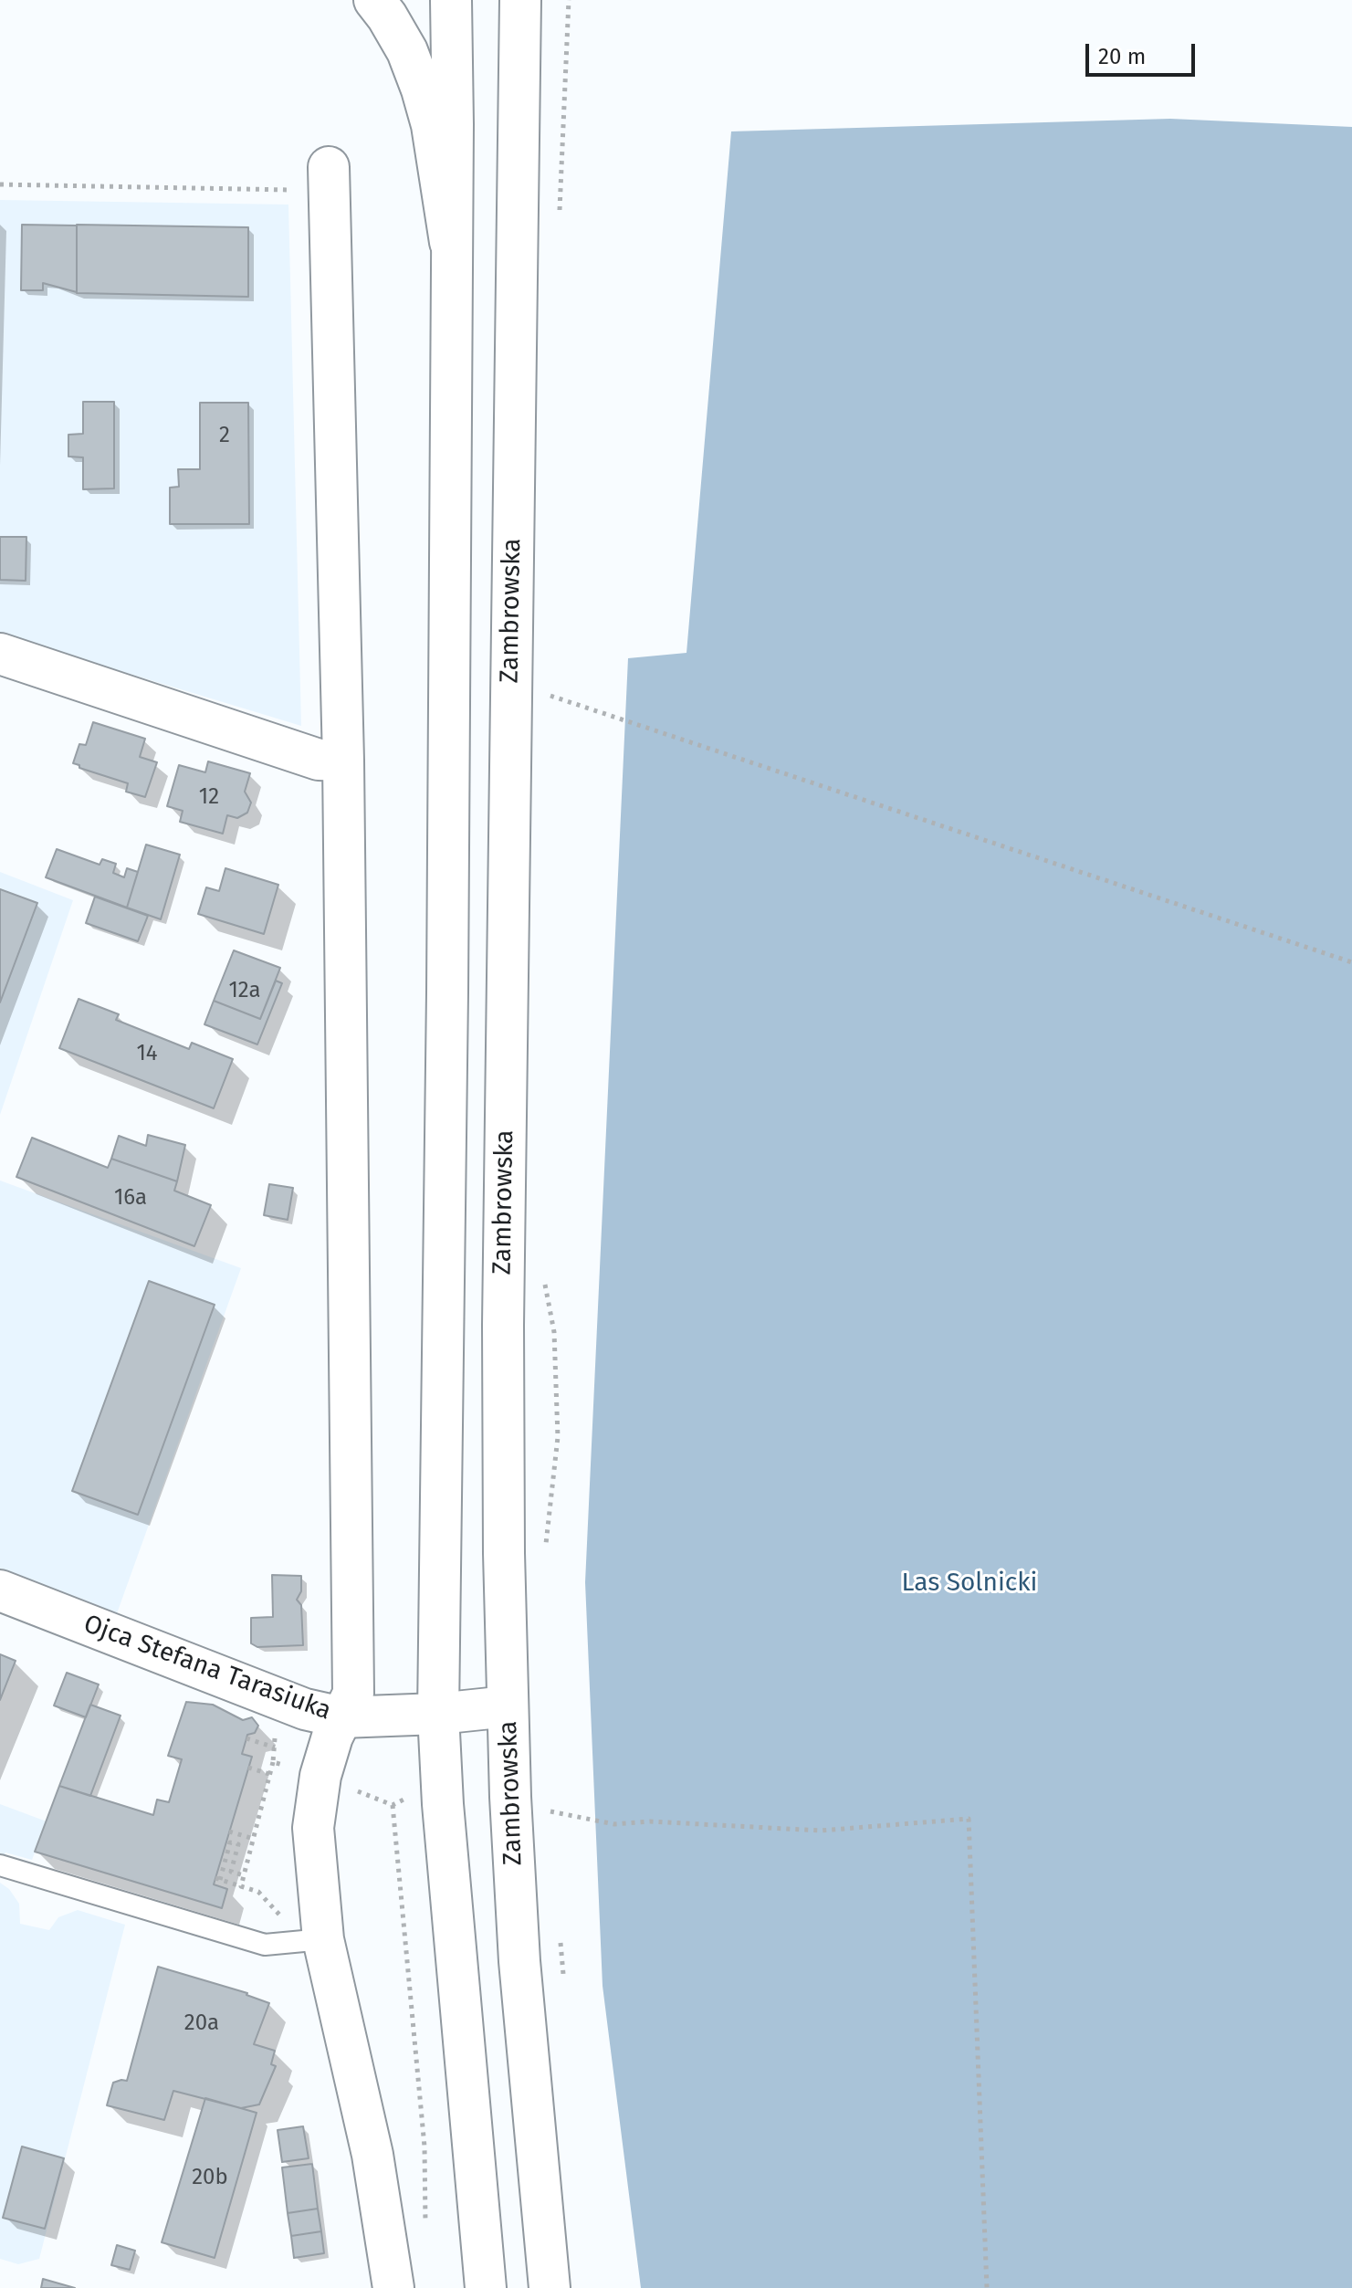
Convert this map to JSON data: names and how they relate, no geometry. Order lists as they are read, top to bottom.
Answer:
{
  "streets": {
    "main road": ["Zambrowska", "Ojca Stefana Tarasiuka"]
  },
  "crossings": [
    ["Zambrowska", "Ojca Stefana Tarasiuka"]
  ],
  "parks": ["Las Solnicki"],
  "house_numbers": [
    "2",
    "12",
    "12a",
    "14",
    "16a",
    "20a",
    "20b"
  ],
  "scale_bar": "20 m"
}
